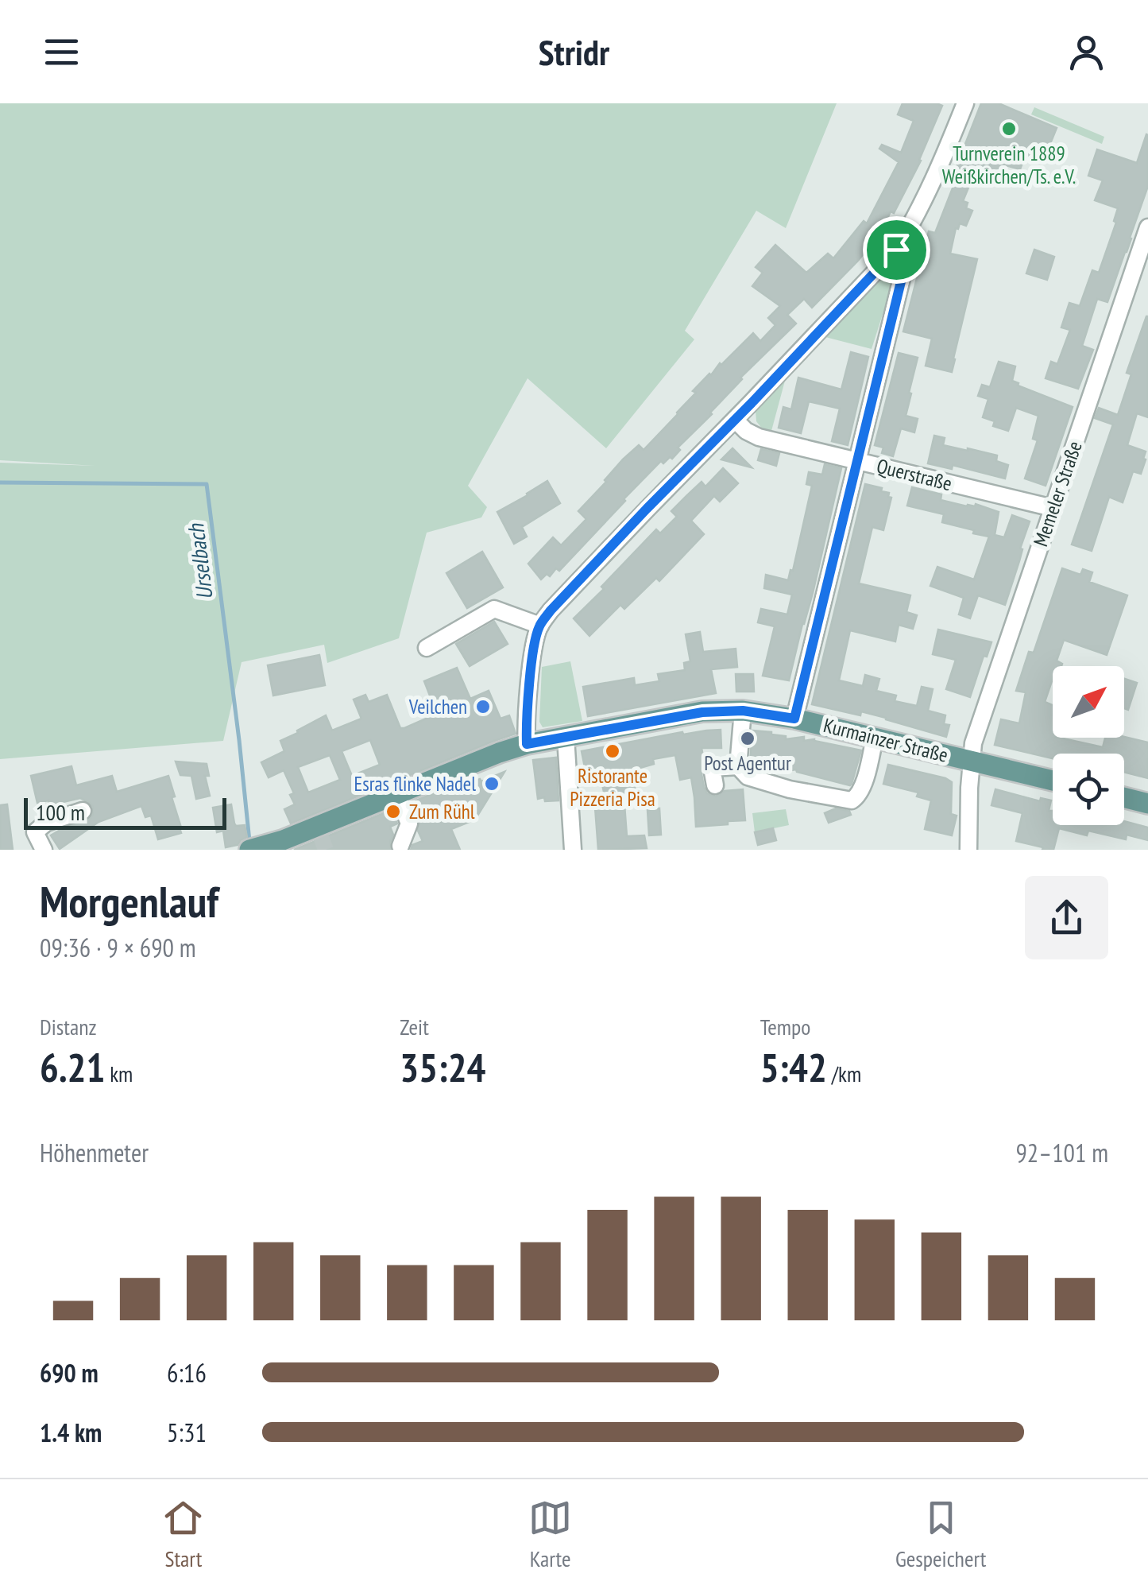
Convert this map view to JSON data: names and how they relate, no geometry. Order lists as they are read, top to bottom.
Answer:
{
  "streets": {
    "main road": ["Kurmainzer Straße"],
    "street": ["Querstraße", "Memeler Straße"]
  },
  "crossings": [
    ["Querstraße", "Memeler Straße"],
    ["Memeler Straße", "Kurmainzer Straße"]
  ],
  "water": ["Urselbach"],
  "places": [
    "Turnverein 1889 Weißkirchen/Ts. e.V.",
    "Veilchen",
    "Post Agentur",
    "Ristorante Pizzeria Pisa",
    "Esras flinke Nadel",
    "Zum Rühl"
  ],
  "scale_bar": "100 m",
  "north": "top right",
  "page": {
    "header": "Stridr",
    "scale": "100 m",
    "heading": ["Morgenlauf", "09:36 · 9 × 690 m"],
    "stats": [
      ["Distanz", "6.21 km"],
      ["Zeit", "35:24"],
      ["Tempo", "5:42 /km"]
    ],
    "chart": ["Höhenmeter", "92–101 m"],
    "list": [
      {
        "name": "690 m",
        "note": "6:16"
      },
      {
        "name": "1.4 km",
        "note": "5:31"
      }
    ],
    "tabs": ["Start", "Karte", "Gespeichert"]
  }
}
